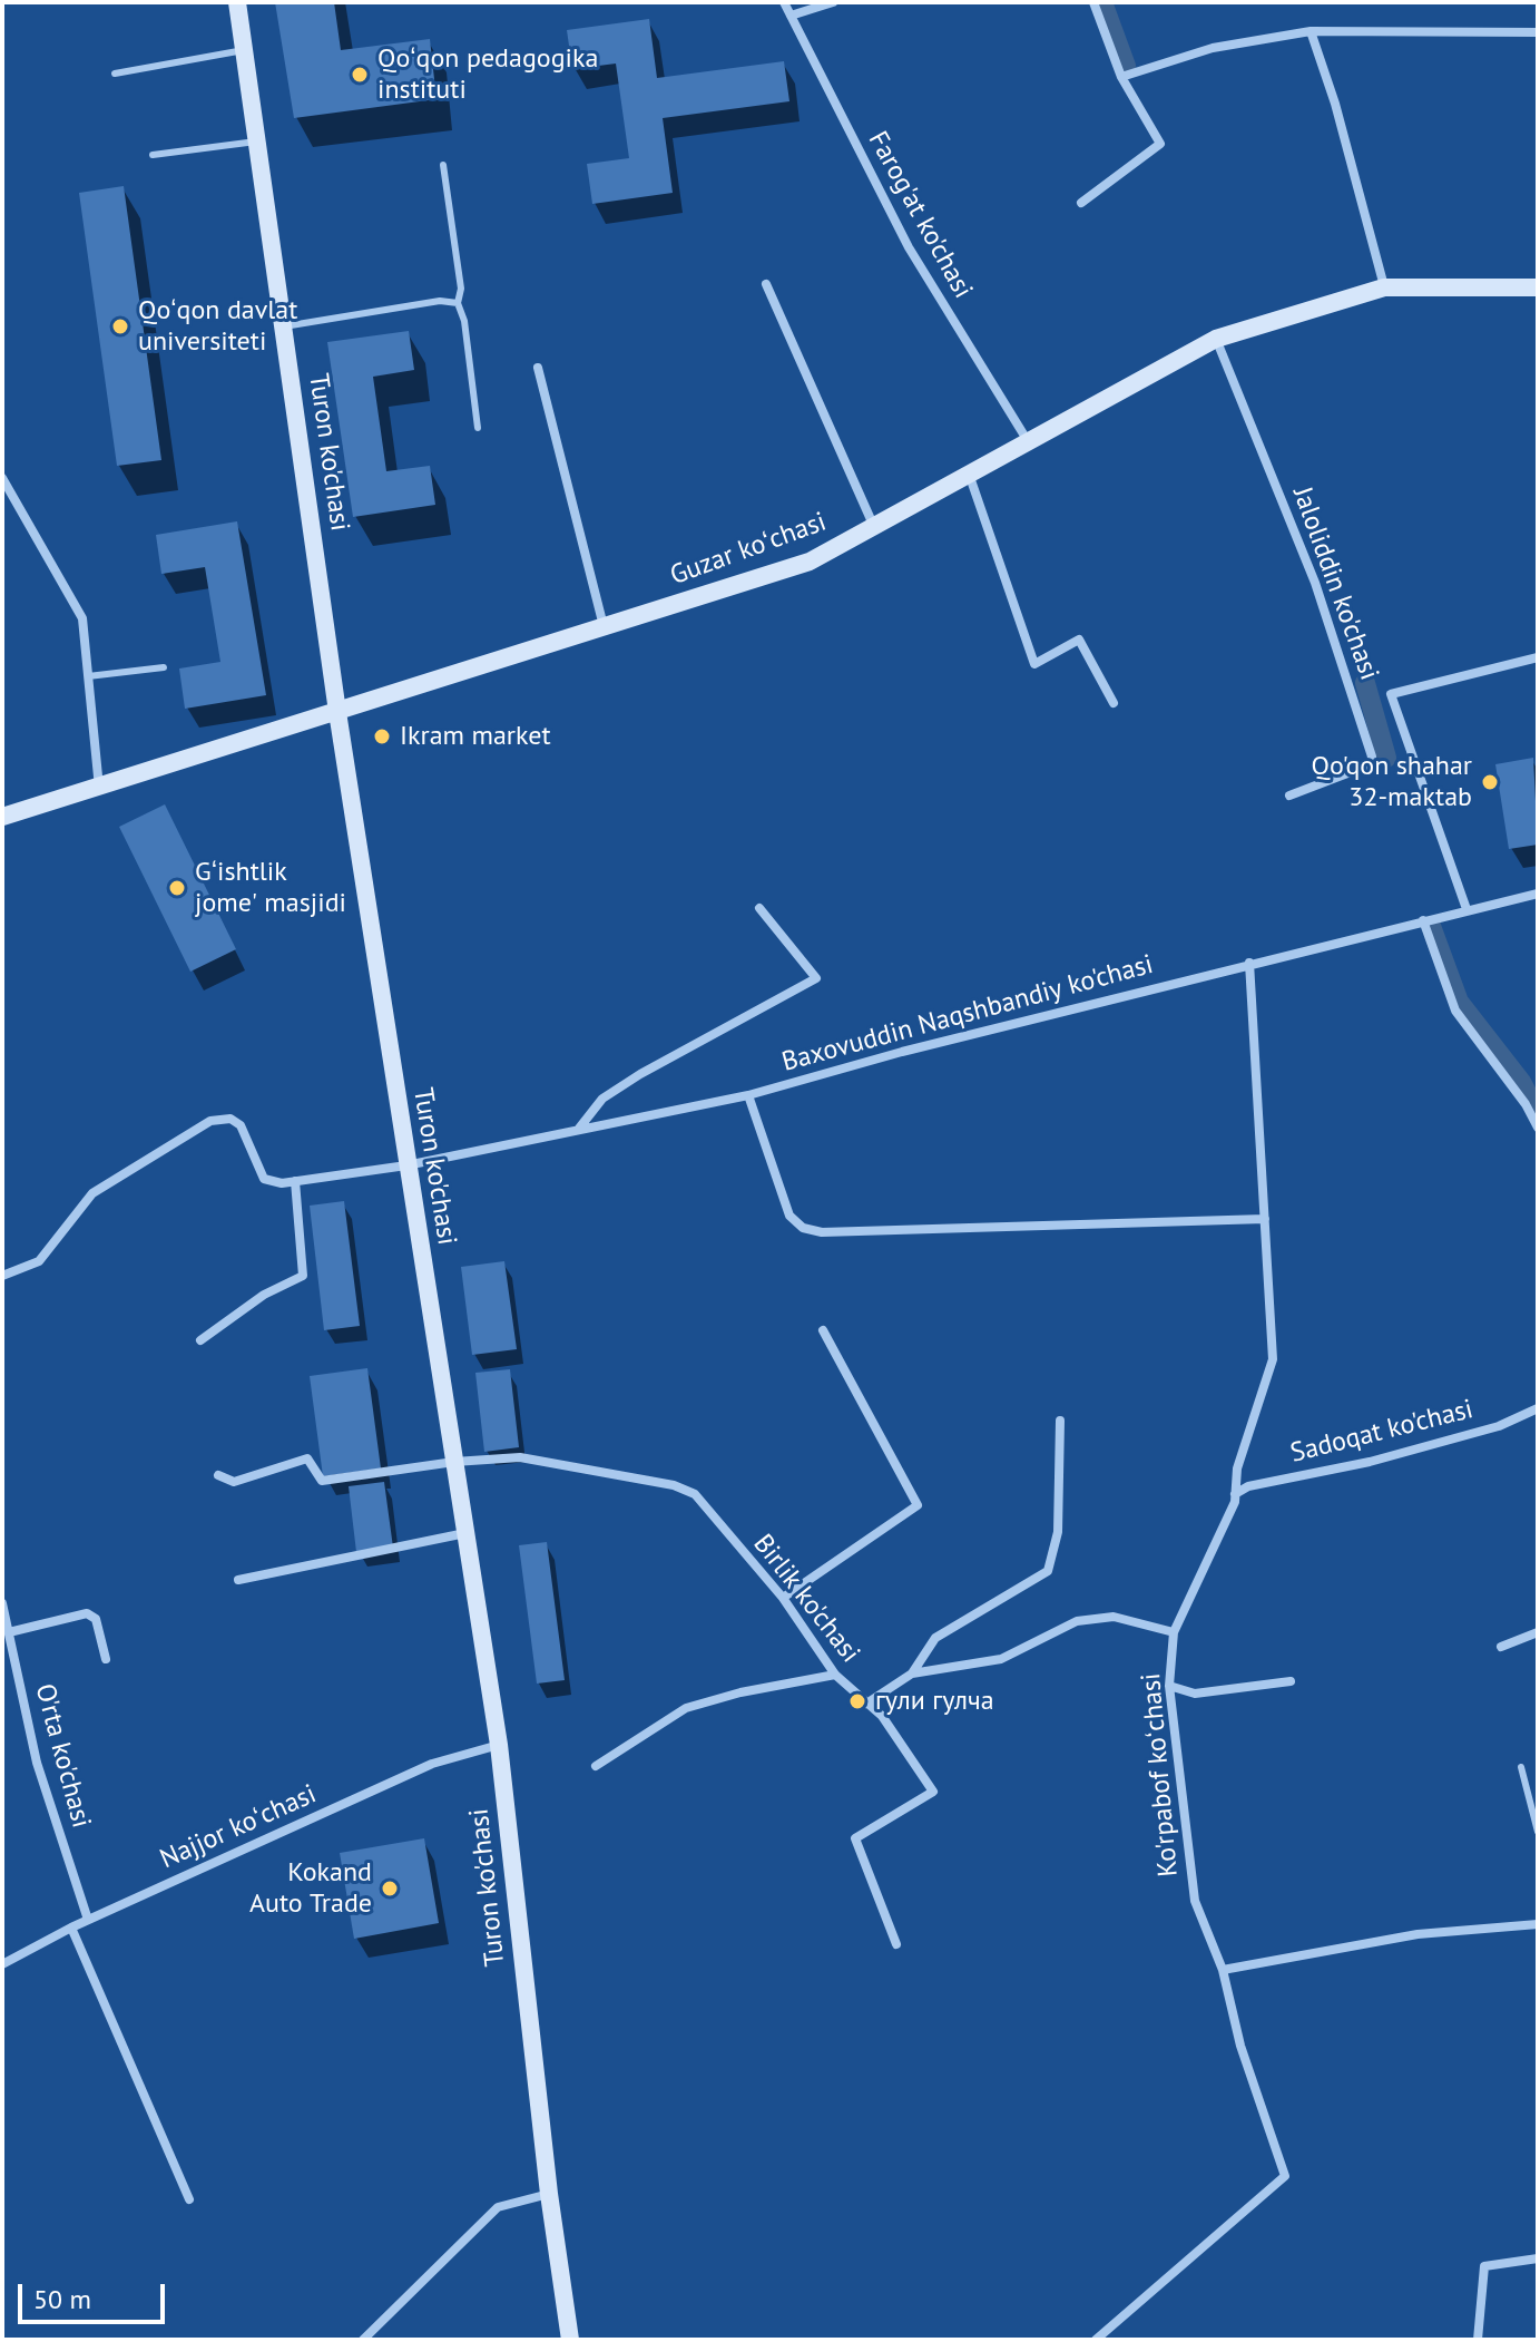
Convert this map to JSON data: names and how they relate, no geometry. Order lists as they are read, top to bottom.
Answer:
{
  "streets": {
    "main road": ["Turon ko'chasi", "Guzar koʻchasi"],
    "street": [
      "Farog'at ko'chasi",
      "Jaloliddin ko'chasi",
      "Baxovuddin Naqshbandiy ko'chasi",
      "Sadoqat ko'chasi",
      "Birlik ko'chasi",
      "O'rta ko'chasi",
      "Ko'rpabof koʻchasi",
      "Najjor koʻchasi"
    ]
  },
  "crossings": [
    ["Farog'at ko'chasi", "Guzar koʻchasi"],
    ["Turon ko'chasi", "Guzar koʻchasi"],
    ["Turon ko'chasi", "Baxovuddin Naqshbandiy ko'chasi"],
    ["Turon ko'chasi", "Birlik ko'chasi"],
    ["Turon ko'chasi", "Najjor koʻchasi"],
    ["Guzar koʻchasi", "Jaloliddin ko'chasi"],
    ["Jaloliddin ko'chasi", "Baxovuddin Naqshbandiy ko'chasi"],
    ["Baxovuddin Naqshbandiy ko'chasi", "Ko'rpabof koʻchasi"],
    ["Sadoqat ko'chasi", "Ko'rpabof koʻchasi"],
    ["O'rta ko'chasi", "Najjor koʻchasi"]
  ],
  "places": [
    "Qoʻqon pedagogika instituti",
    "Qoʻqon davlat universiteti",
    "Ikram market",
    "Qo'qon shahar 32-maktab",
    "Gʻishtlik jome' masjidi",
    "гули гулча",
    "Kokand Auto Trade"
  ],
  "scale_bar": "50 m"
}
